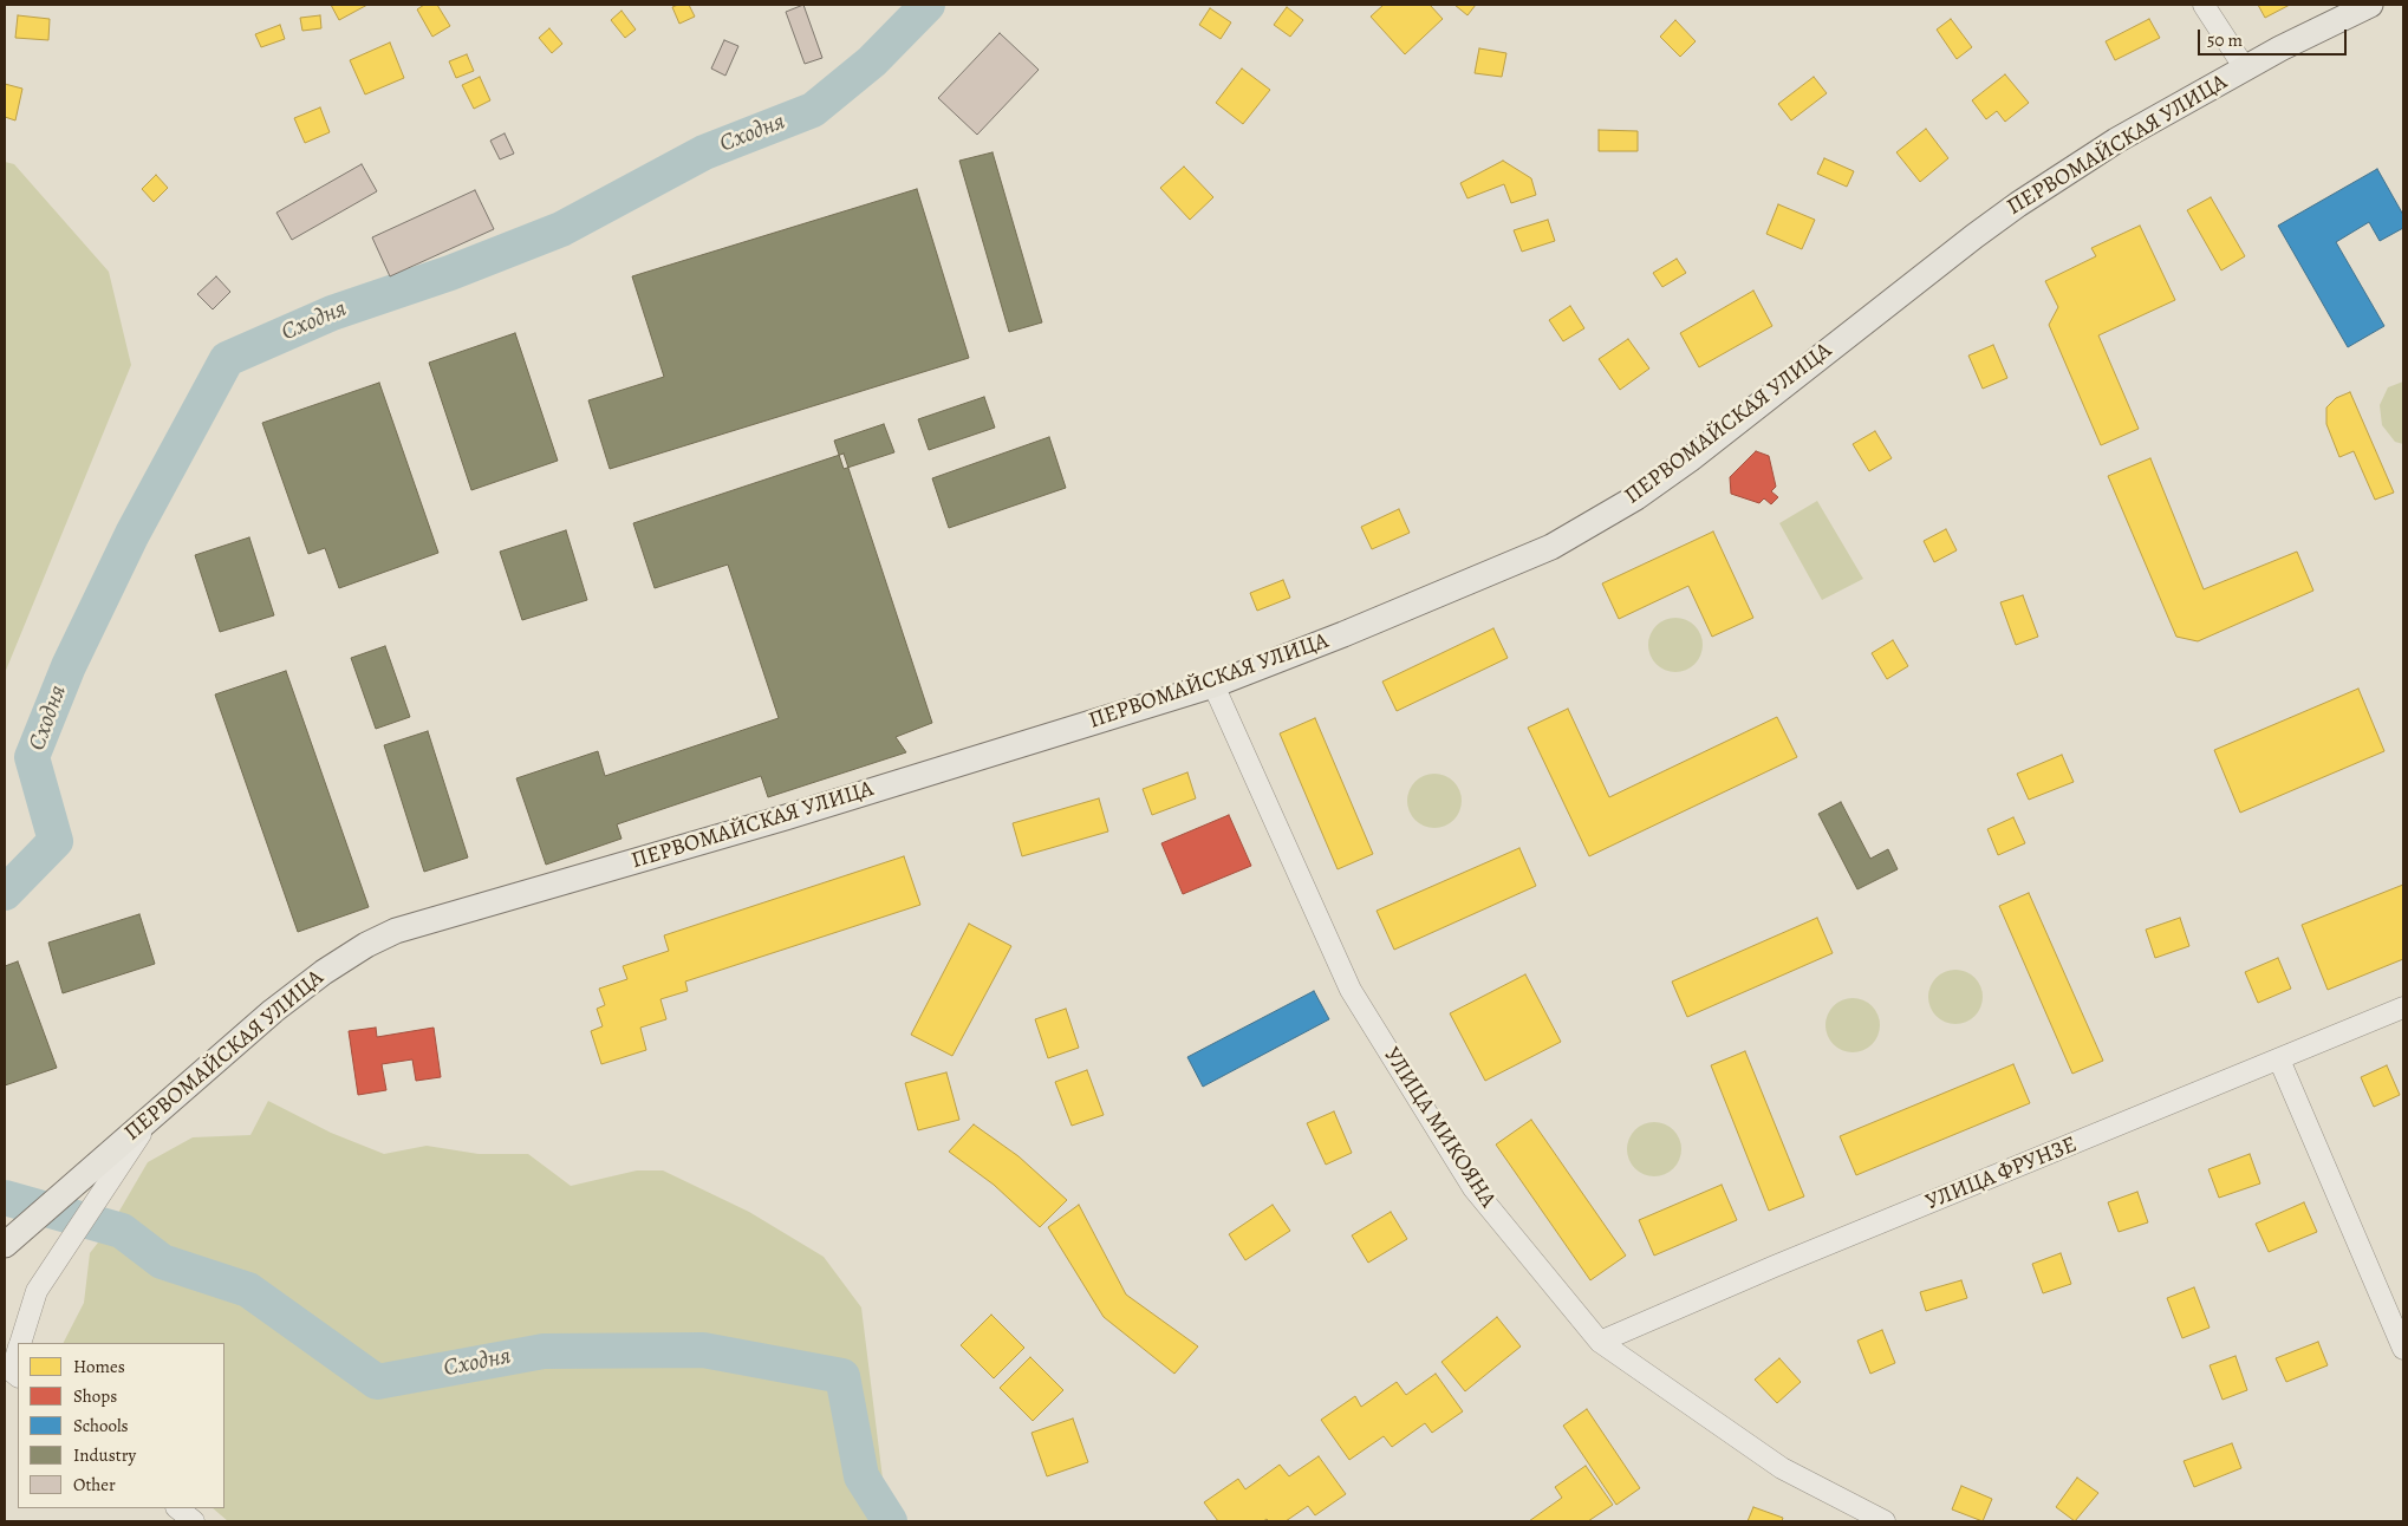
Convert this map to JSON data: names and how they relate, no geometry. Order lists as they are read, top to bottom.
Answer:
{
  "streets": {
    "main road": ["ПЕРВОМАЙСКАЯ УЛИЦА"],
    "street": ["УЛИЦА МИКОЯНА", "УЛИЦА ФРУНЗЕ"]
  },
  "crossings": [
    ["ПЕРВОМАЙСКАЯ УЛИЦА", "УЛИЦА МИКОЯНА"],
    ["УЛИЦА МИКОЯНА", "УЛИЦА ФРУНЗЕ"]
  ],
  "water": ["Сходня"],
  "legend": [
    "Homes",
    "Shops",
    "Schools",
    "Industry",
    "Other"
  ],
  "scale_bar": "50 m"
}
